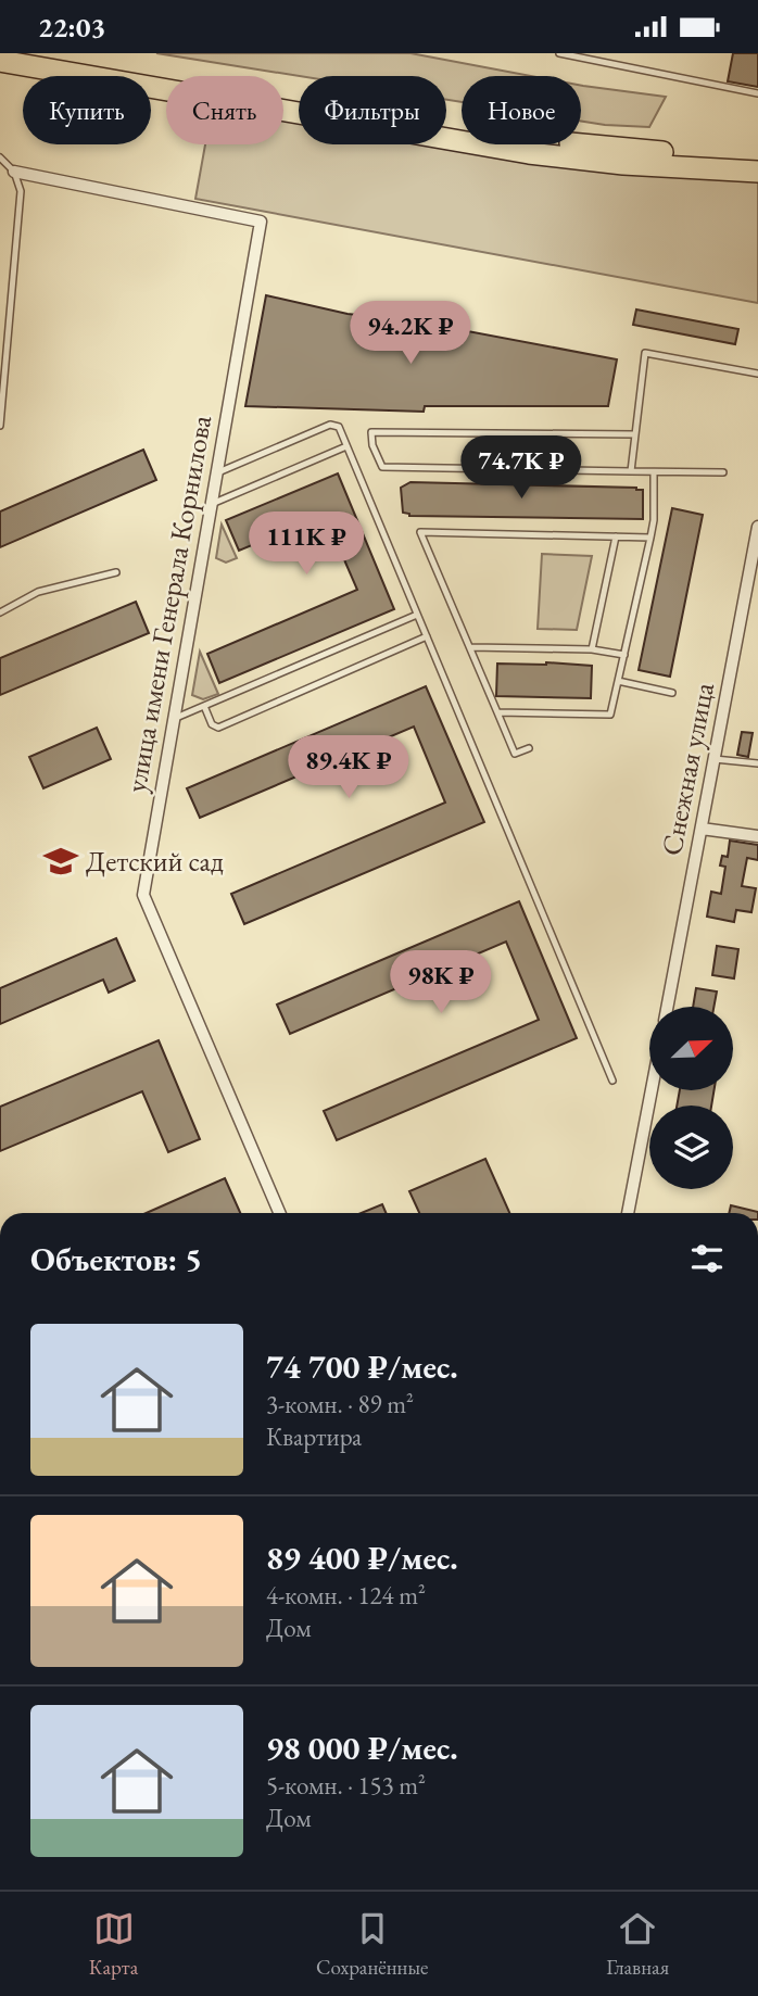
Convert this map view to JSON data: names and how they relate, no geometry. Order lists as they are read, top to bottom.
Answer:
{
  "streets": {
    "street": ["улица имени Генерала Корнилова", "Снежная улица"]
  },
  "places": {
    "school or university": ["Детский сад"]
  },
  "north": "top right",
  "page": {
    "status": "22:03",
    "chip": [
      "Купить",
      "Снять",
      "Фильтры",
      "Новое"
    ],
    "price": [
      "94.2K ₽",
      "74.7K ₽",
      "111K ₽",
      "89.4K ₽",
      "98K ₽"
    ],
    "heading": "Объектов: 5",
    "list": [
      {
        "name": "74 700 ₽/мес.",
        "note": "3-комн. · 89 m² · Квартира"
      },
      {
        "name": "89 400 ₽/мес.",
        "note": "4-комн. · 124 m² · Дом"
      },
      {
        "name": "98 000 ₽/мес.",
        "note": "5-комн. · 153 m² · Дом"
      }
    ],
    "tabs": ["Карта", "Сохранённые", "Главная"]
  }
}
